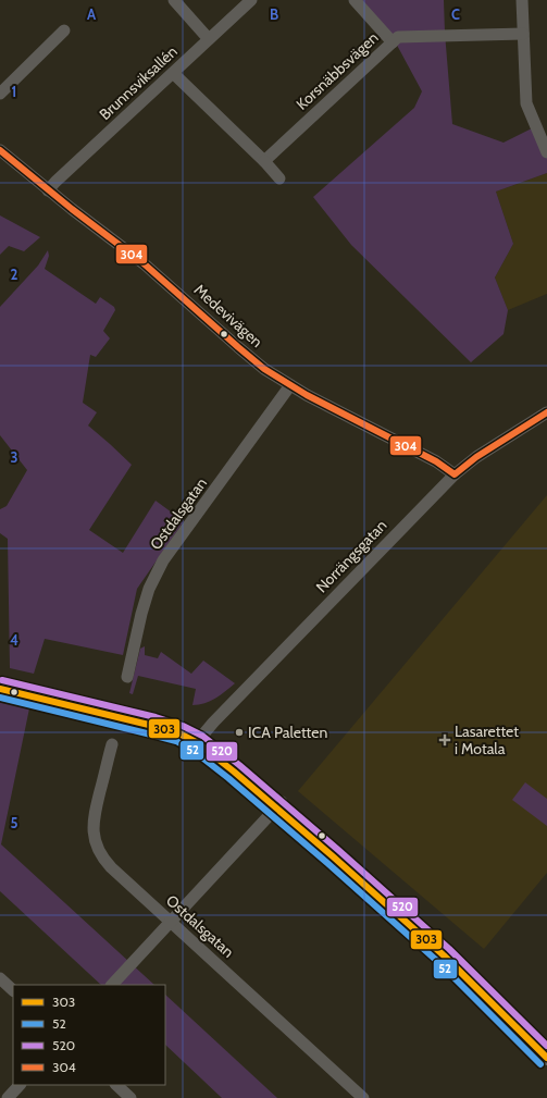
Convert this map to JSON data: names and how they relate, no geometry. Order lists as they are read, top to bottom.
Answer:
{
  "streets": {
    "street": [
      "Korsnäbbsvägen",
      "Brunnsviksallén",
      "Medevivägen",
      "Ostdalsgatan",
      "Norrängsgatan"
    ]
  },
  "crossings": [
    ["Brunnsviksallén", "Medevivägen"],
    ["Medevivägen", "Ostdalsgatan"],
    ["Medevivägen", "Norrängsgatan"]
  ],
  "places": {
    "other": ["ICA Paletten"],
    "health": ["Lasarettet i Motala"]
  },
  "lines": [
    "transit line 304",
    "transit line 520",
    "transit line 303",
    "transit line 52"
  ],
  "legend": [
    "303",
    "52",
    "520",
    "304"
  ],
  "grid": {
    "columns": ["A", "B", "C"],
    "rows": [
      "1",
      "2",
      "3",
      "4",
      "5"
    ]
  }
}
